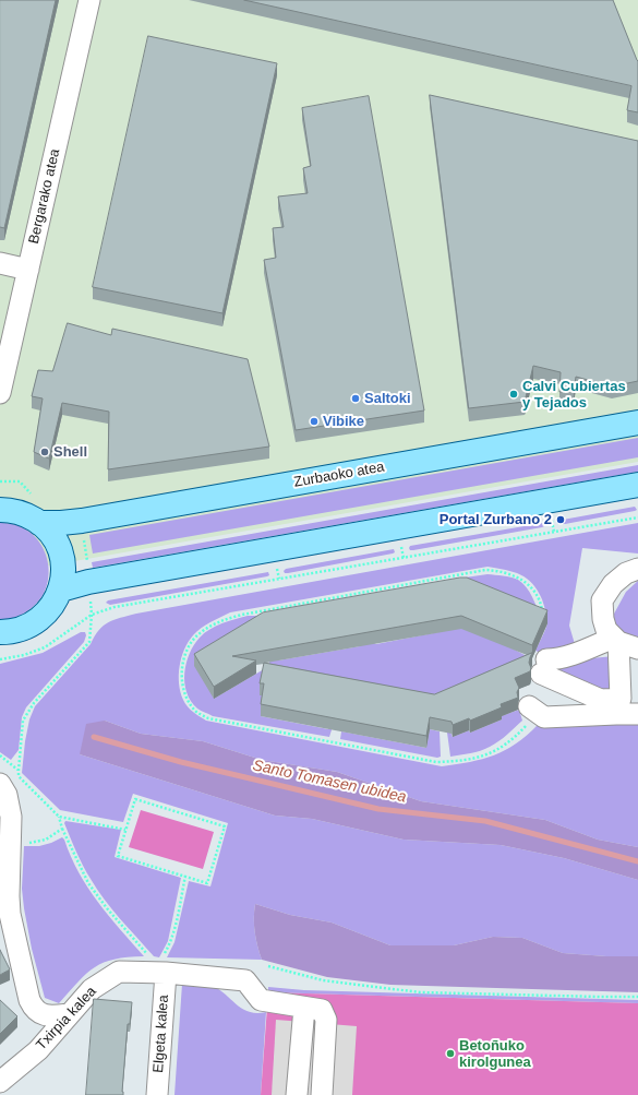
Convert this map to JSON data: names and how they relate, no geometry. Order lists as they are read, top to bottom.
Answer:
{
  "streets": {
    "main road": ["Zurbaoko atea"],
    "street": ["Bergarako atea", "Txirpia kalea", "Elgeta kalea"]
  },
  "crossings": [
    ["Txirpia kalea", "Elgeta kalea"]
  ],
  "water": ["Santo Tomasen ubidea"],
  "places": [
    "Calvi Cubiertas y Tejados",
    "Saltoki",
    "Vibike",
    "Shell",
    "Portal Zurbano 2",
    "Betoñuko kirolgunea"
  ]
}
